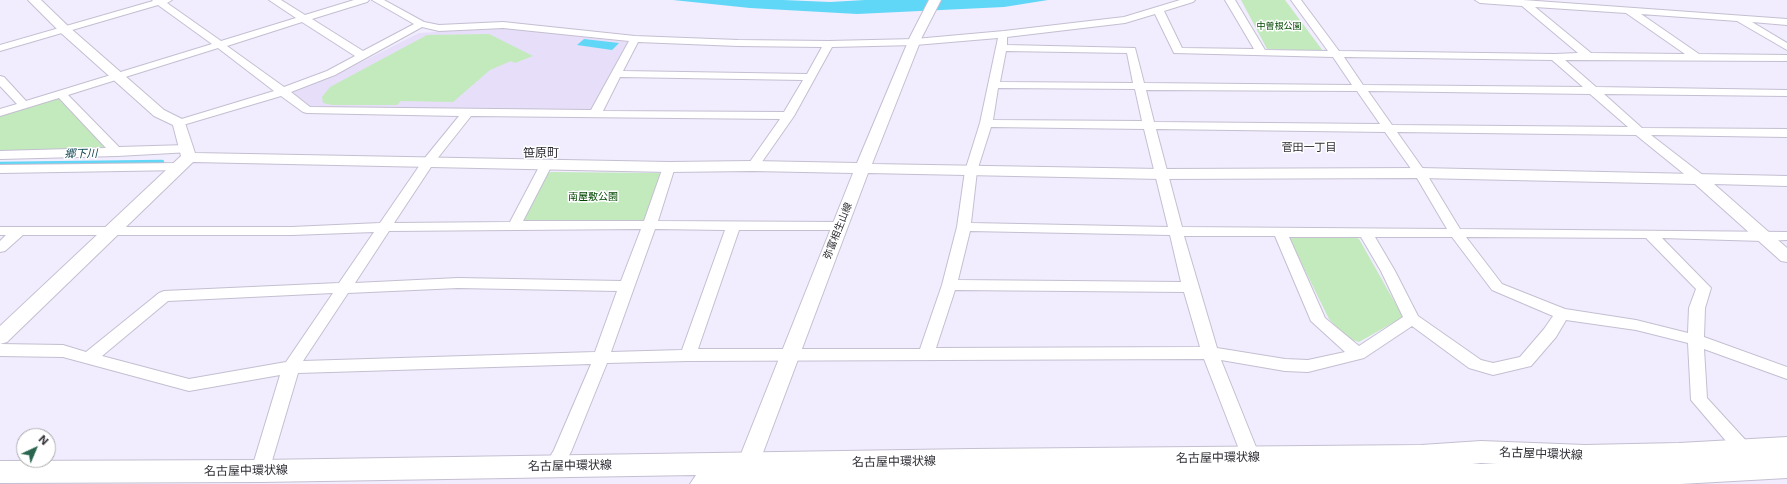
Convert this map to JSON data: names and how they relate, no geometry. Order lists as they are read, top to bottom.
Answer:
{
  "streets": {
    "main road": ["名古屋中環状線"],
    "street": ["弥富相生山線"]
  },
  "crossings": [
    ["弥富相生山線", "名古屋中環状線"]
  ],
  "districts": ["菅田一丁目", "笹原町"],
  "water": ["郷下川"],
  "parks": ["中曽根公園", "南屋敷公園"],
  "north": "top right"
}
